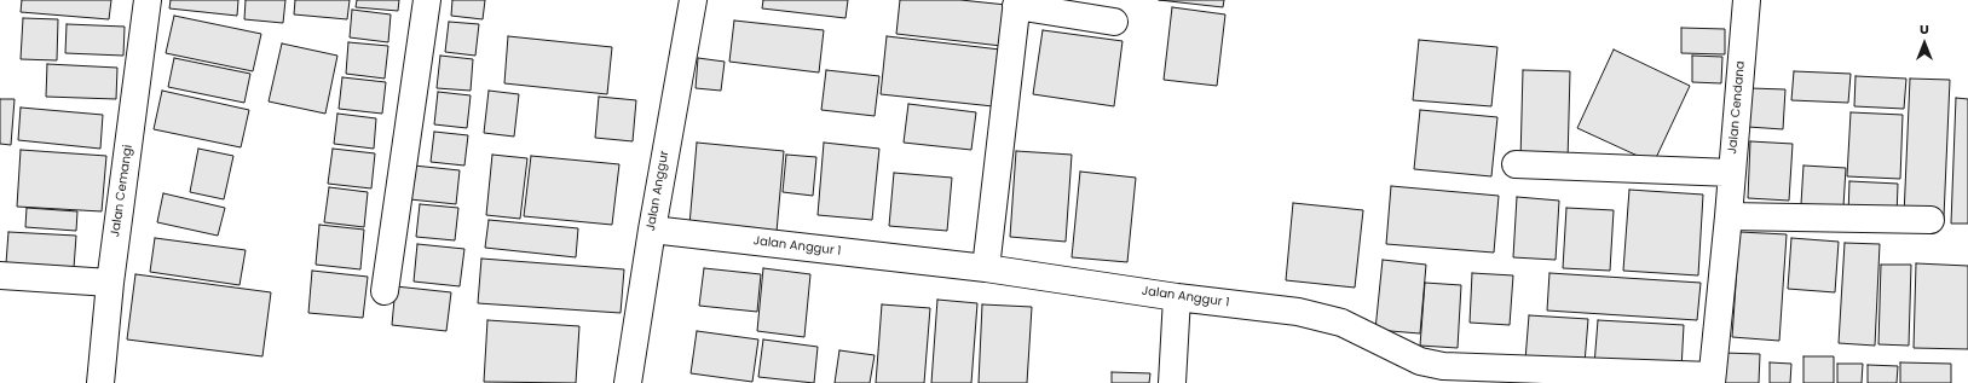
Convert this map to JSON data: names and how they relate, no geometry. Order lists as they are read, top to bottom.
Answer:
{
  "streets": {
    "street": [
      "Jalan Cendana",
      "Jalan Cemangi",
      "Jalan Anggur",
      "Jalan Anggur 1"
    ]
  },
  "crossings": [
    ["Jalan Cendana", "Jalan Anggur 1"],
    ["Jalan Anggur", "Jalan Anggur 1"]
  ],
  "north": "top"
}
